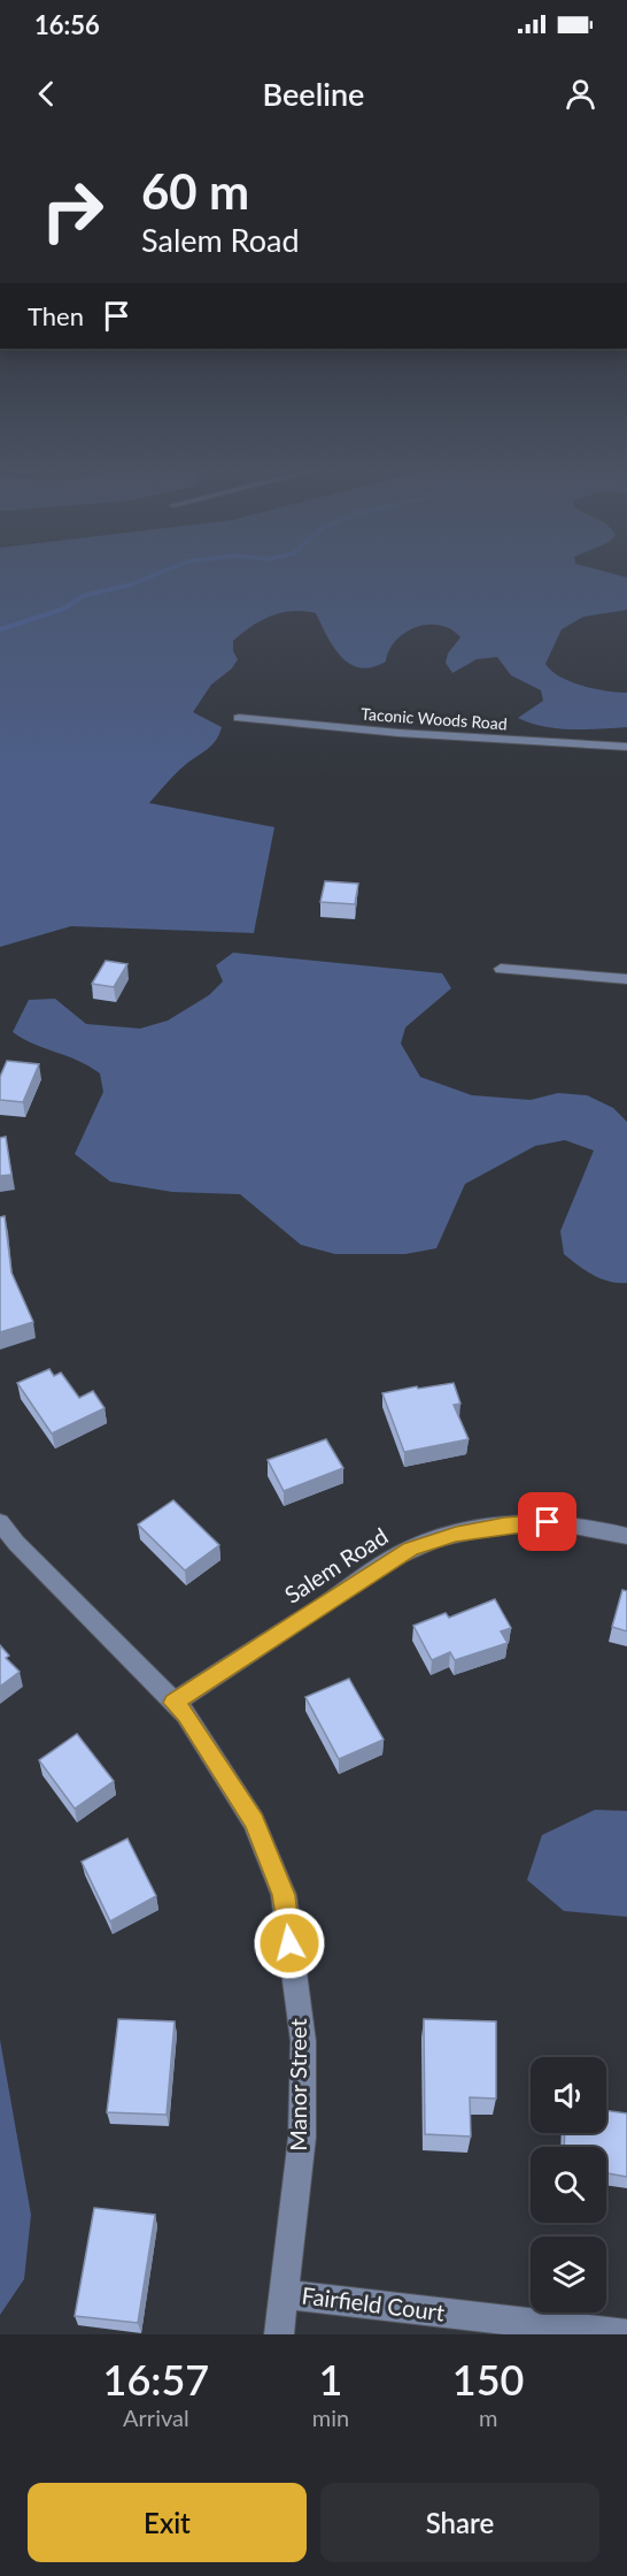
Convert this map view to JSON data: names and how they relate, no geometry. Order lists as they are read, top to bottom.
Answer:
{
  "streets": {
    "street": [
      "Taconic Woods Road",
      "Salem Road",
      "Manor Street",
      "Fairfield Court"
    ]
  },
  "crossings": [
    ["Salem Road", "Manor Street"],
    ["Manor Street", "Fairfield Court"]
  ],
  "page": {
    "status": "16:56",
    "header": "Beeline",
    "turn": ["60 m", "Salem Road"],
    "then": "Then",
    "eta": [
      "16:57",
      "Arrival",
      "1",
      "min",
      "150",
      "m"
    ],
    "buttons": ["Exit", "Share"]
  }
}
